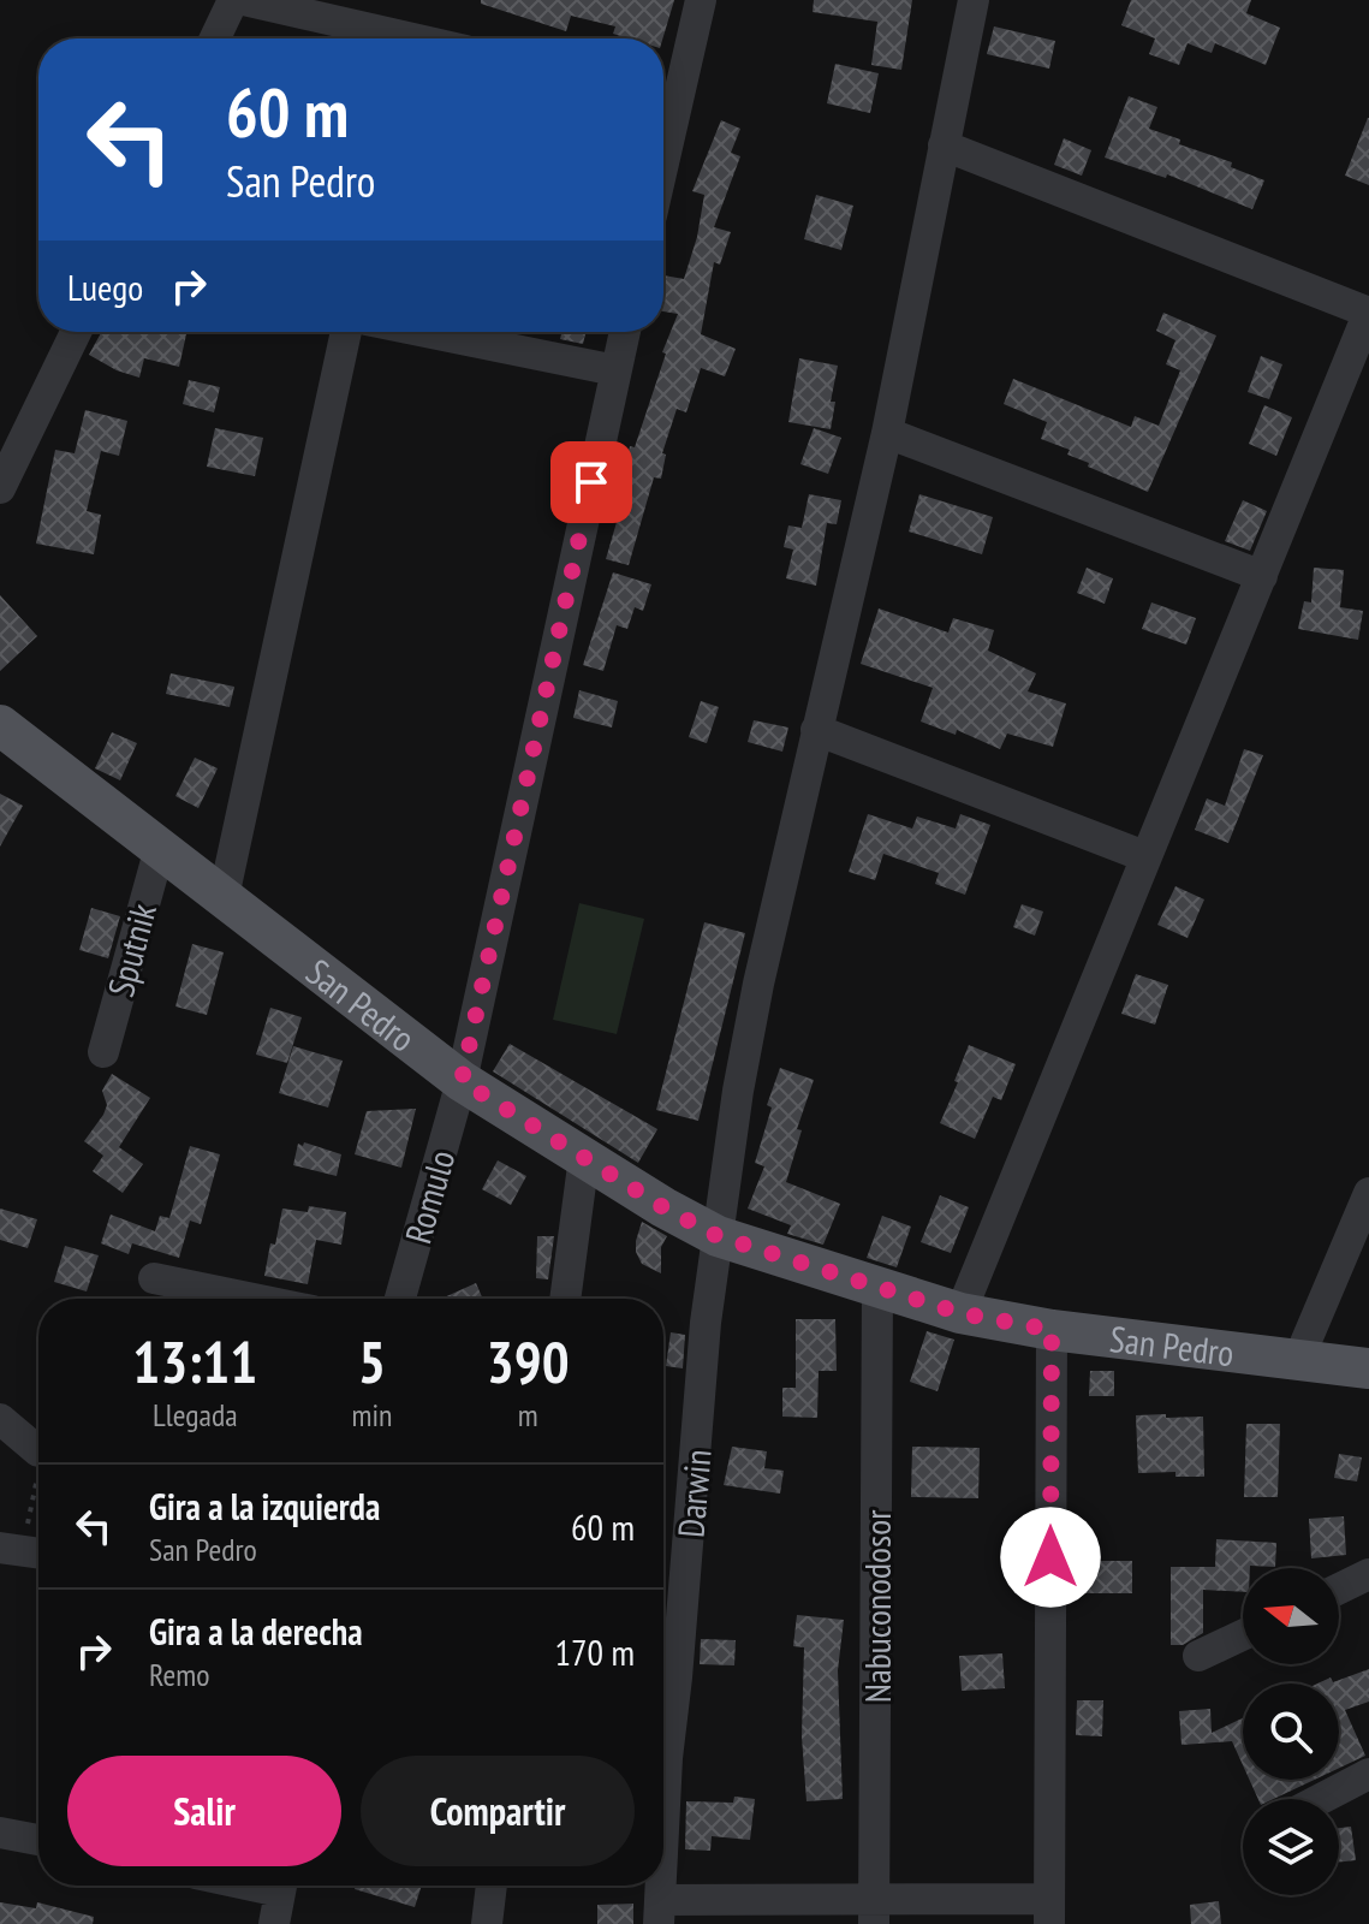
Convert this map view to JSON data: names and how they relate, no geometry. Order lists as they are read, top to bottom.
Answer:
{
  "streets": {
    "main road": ["San Pedro"],
    "street": [
      "Sputnik",
      "Romulo",
      "Darwin",
      "Nabuconodosor"
    ]
  },
  "crossings": [
    ["Sputnik", "San Pedro"],
    ["San Pedro", "Romulo"],
    ["San Pedro", "Darwin"],
    ["San Pedro", "Nabuconodosor"]
  ],
  "north": "left",
  "page": {
    "turn": ["60 m", "San Pedro"],
    "then": "Luego",
    "eta": [
      "13:11",
      "Llegada",
      "5",
      "min",
      "390",
      "m"
    ],
    "list": [
      {
        "name": "Gira a la izquierda",
        "note": "San Pedro",
        "value": "60 m"
      },
      {
        "name": "Gira a la derecha",
        "note": "Remo",
        "value": "170 m"
      }
    ],
    "buttons": ["Salir", "Compartir"]
  }
}
